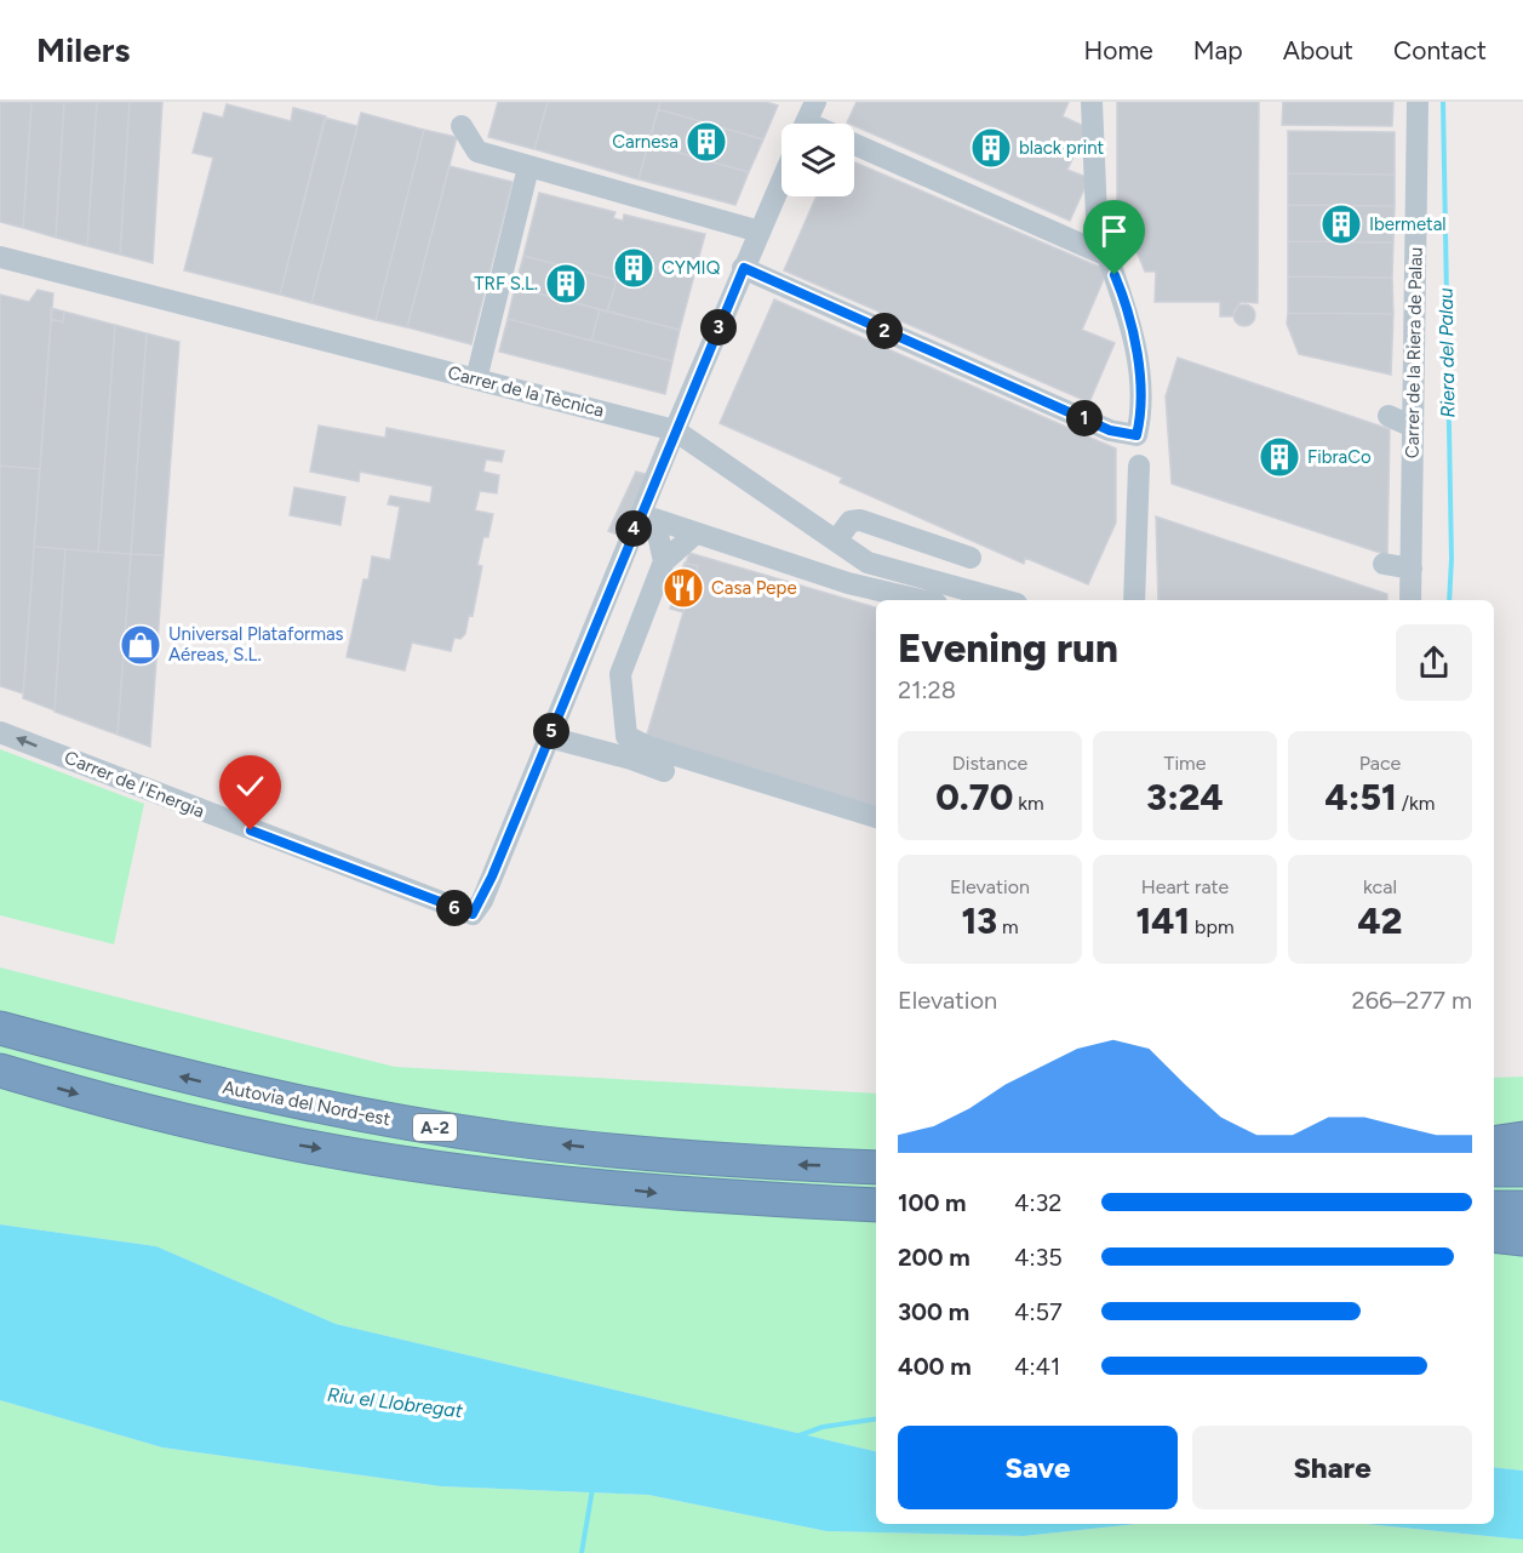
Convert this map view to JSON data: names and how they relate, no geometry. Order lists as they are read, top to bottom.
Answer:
{
  "streets": {
    "highway": ["Autovia del Nord-est", "A-2"],
    "street": ["Carrer de la Riera de Palau", "Carrer de la Tècnica", "Carrer de l'Energia"]
  },
  "water": ["Riera del Palau", "Riu el Llobregat"],
  "places": {
    "building": [
      "Carnesa",
      "black print",
      "Ibermetal",
      "CYMIQ",
      "TRF S.L.",
      "FibraCo"
    ],
    "restaurant": ["Casa Pepe"],
    "shop": ["Universal Plataformas Aéreas, S.L."]
  },
  "page": {
    "header": "Milers",
    "nav": [
      "Home",
      "Map",
      "About",
      "Contact"
    ],
    "pins": [
      "3",
      "2",
      "1",
      "4",
      "5",
      "6"
    ],
    "heading": ["Evening run", "21:28"],
    "stats": [
      ["Distance", "0.70 km"],
      ["Time", "3:24"],
      ["Pace", "4:51 /km"],
      ["Elevation", "13 m"],
      ["Heart rate", "141 bpm"],
      ["kcal", "42"]
    ],
    "chart": ["Elevation", "266–277 m"],
    "list": [
      {
        "name": "100 m",
        "note": "4:32"
      },
      {
        "name": "200 m",
        "note": "4:35"
      },
      {
        "name": "300 m",
        "note": "4:57"
      },
      {
        "name": "400 m",
        "note": "4:41"
      }
    ],
    "buttons": ["Save", "Share"]
  }
}
